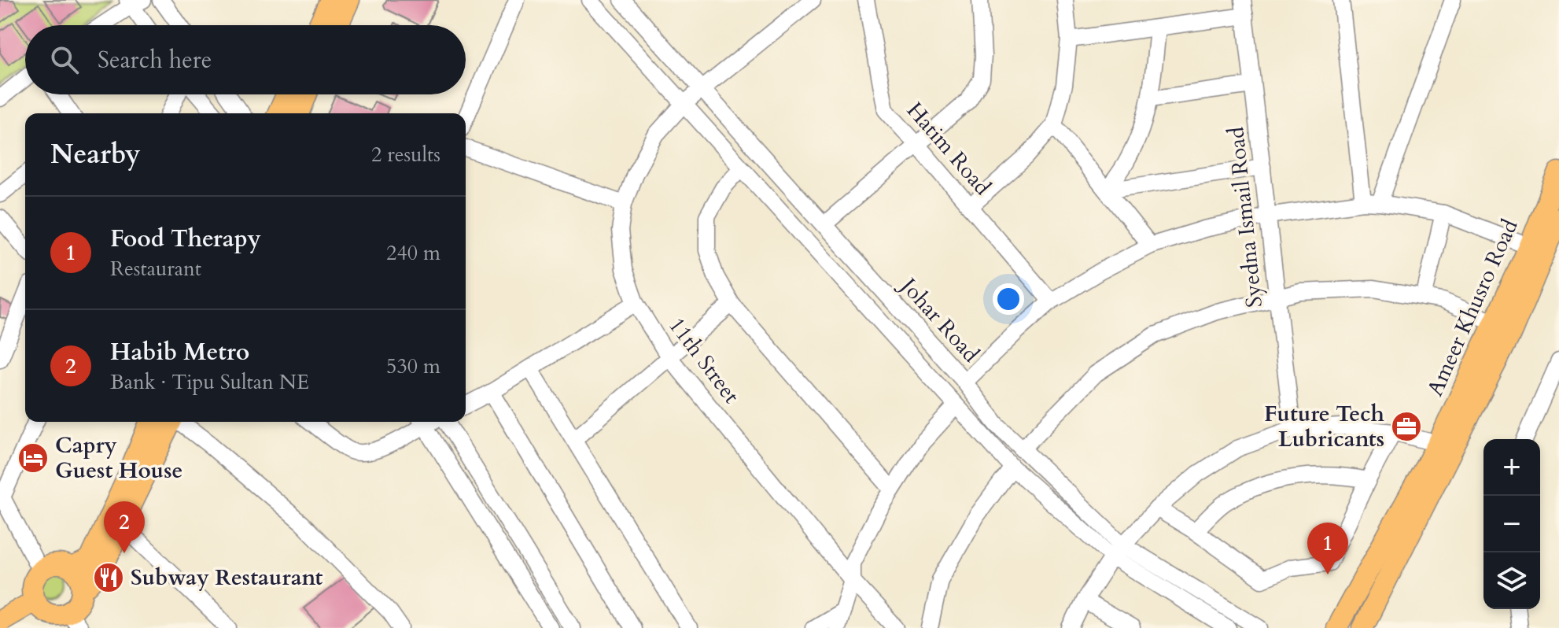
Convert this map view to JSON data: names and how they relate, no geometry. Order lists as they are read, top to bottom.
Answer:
{
  "streets": {
    "main road": ["Ameer Khusro Road"],
    "street": [
      "Hatim Road",
      "Syedna Ismail Road",
      "Johar Road",
      "11th Street"
    ]
  },
  "crossings": [
    ["Johar Road", "11th Street"]
  ],
  "places": {
    "office": ["Future Tech Lubricants"],
    "hotel": ["Capry Guest House"],
    "restaurant": ["Subway Restaurant"]
  },
  "page": {
    "search": "Search here",
    "heading": ["Nearby", "2 results"],
    "list": [
      {
        "mark": "1",
        "name": "Food Therapy",
        "note": "Restaurant",
        "value": "240 m"
      },
      {
        "mark": "2",
        "name": "Habib Metro",
        "note": "Bank · Tipu Sultan NE",
        "value": "530 m"
      }
    ],
    "map_buttons": ["+", "−"],
    "pins": ["2", "1"]
  }
}
